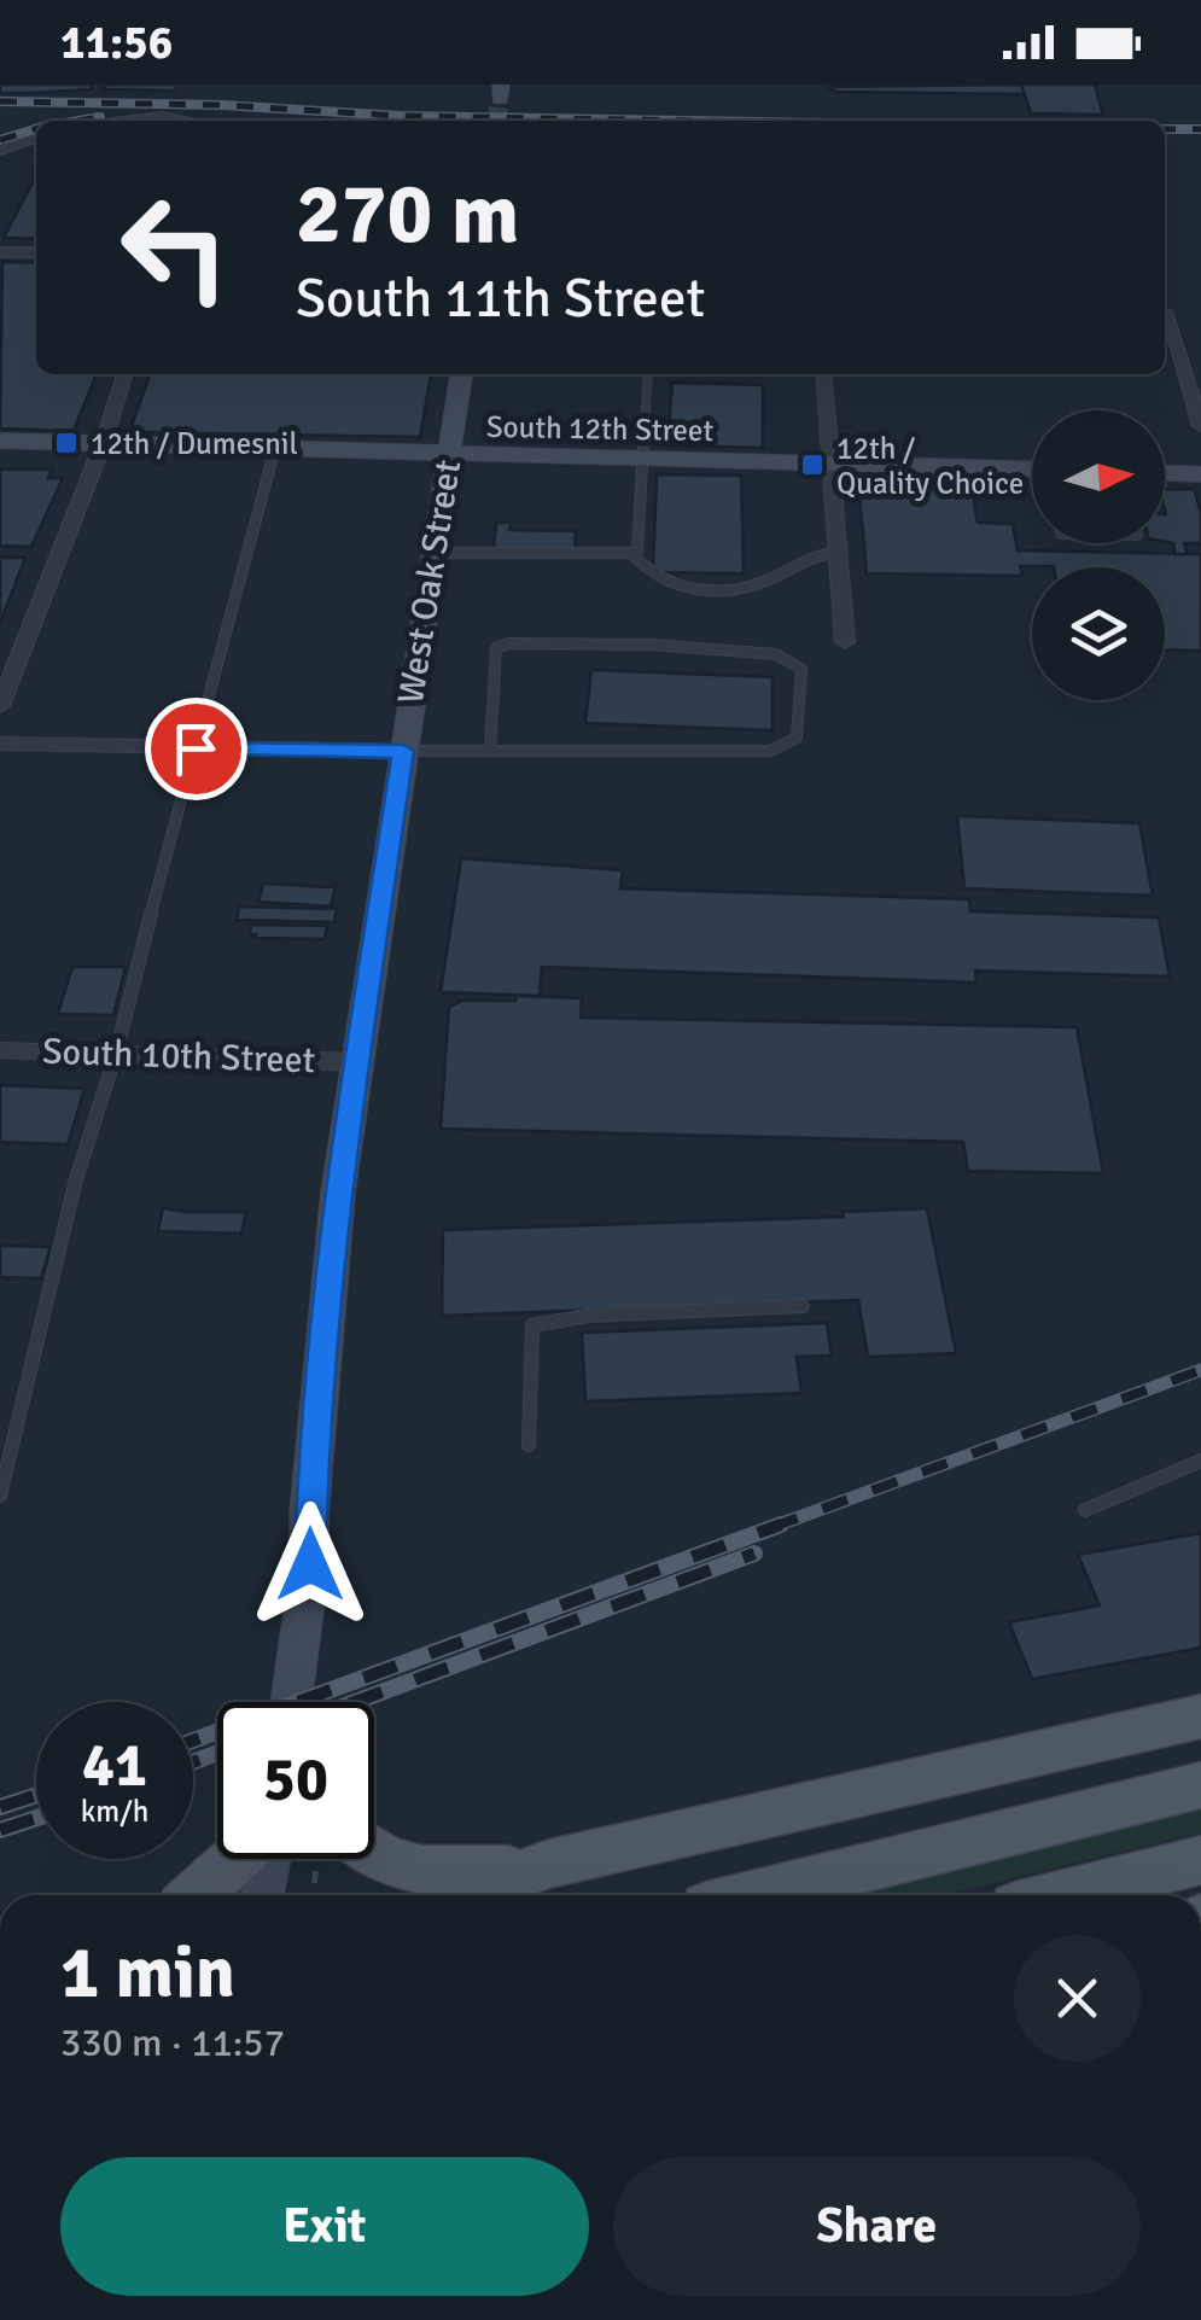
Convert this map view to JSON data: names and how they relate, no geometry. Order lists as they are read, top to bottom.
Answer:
{
  "streets": {
    "main road": ["South 12th Street", "West Oak Street"],
    "street": ["South 10th Street"]
  },
  "crossings": [
    ["South 12th Street", "West Oak Street"],
    ["West Oak Street", "South 10th Street"]
  ],
  "places": {
    "transit": ["12th / Dumesnil", "12th / Quality Choice"]
  },
  "north": "right",
  "page": {
    "status": "11:56",
    "turn": ["270 m", "South 11th Street"],
    "speed": "41 km/h",
    "limit": "50",
    "heading": ["1 min", "330 m · 11:57"],
    "buttons": ["Exit", "Share"]
  }
}
